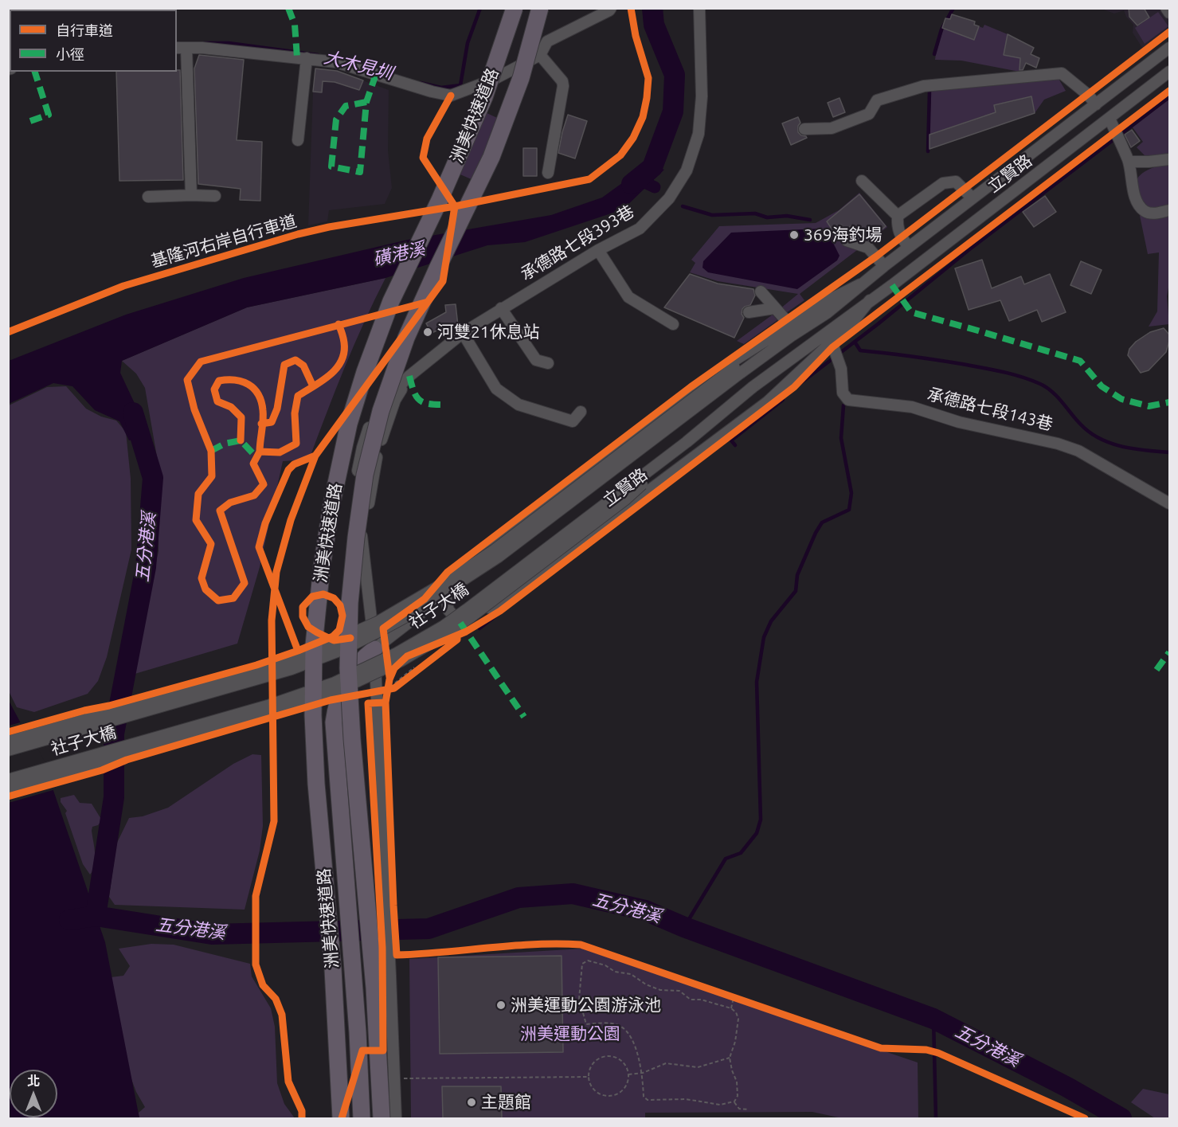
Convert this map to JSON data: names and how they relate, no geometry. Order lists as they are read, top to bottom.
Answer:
{
  "streets": {
    "highway": ["洲美快速道路"],
    "street": [
      "立賢路",
      "承德路七段393巷",
      "承德路七段143巷",
      "社子大橋"
    ],
    "cycle path": ["基隆河右岸自行車道"]
  },
  "crossings": [
    ["立賢路", "承德路七段393巷"],
    ["立賢路", "承德路七段143巷"],
    ["立賢路", "社子大橋"]
  ],
  "water": ["大木見圳", "磺港溪", "五分港溪"],
  "parks": ["洲美運動公園"],
  "places": [
    "369海釣場",
    "河雙21休息站",
    "洲美運動公園游泳池",
    "主題館"
  ],
  "legend": ["自行車道", "小徑"],
  "north": "top"
}
